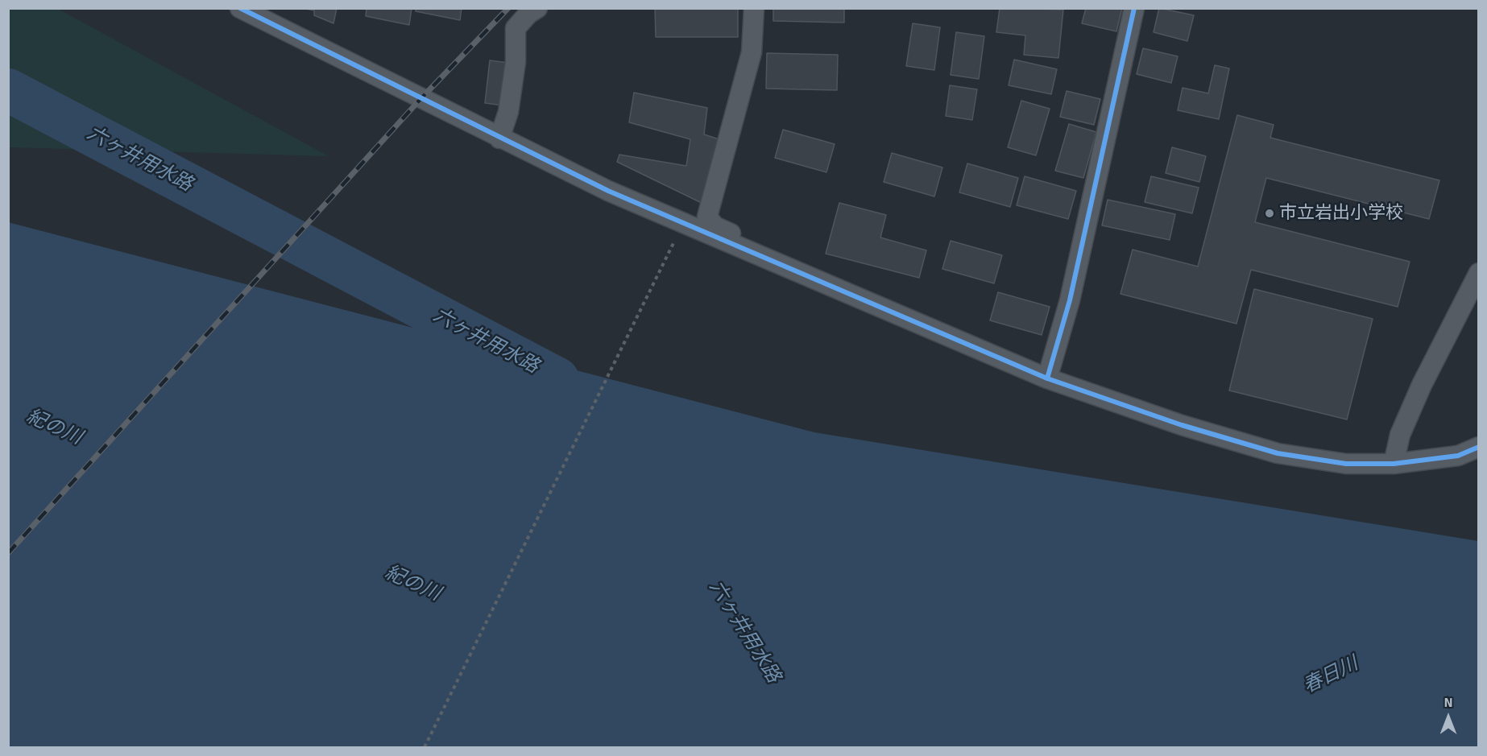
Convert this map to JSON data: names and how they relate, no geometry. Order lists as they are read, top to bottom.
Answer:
{
  "water": ["六ヶ井用水路", "紀の川", "春日川"],
  "places": ["市立岩出小学校"],
  "north": "top"
}
